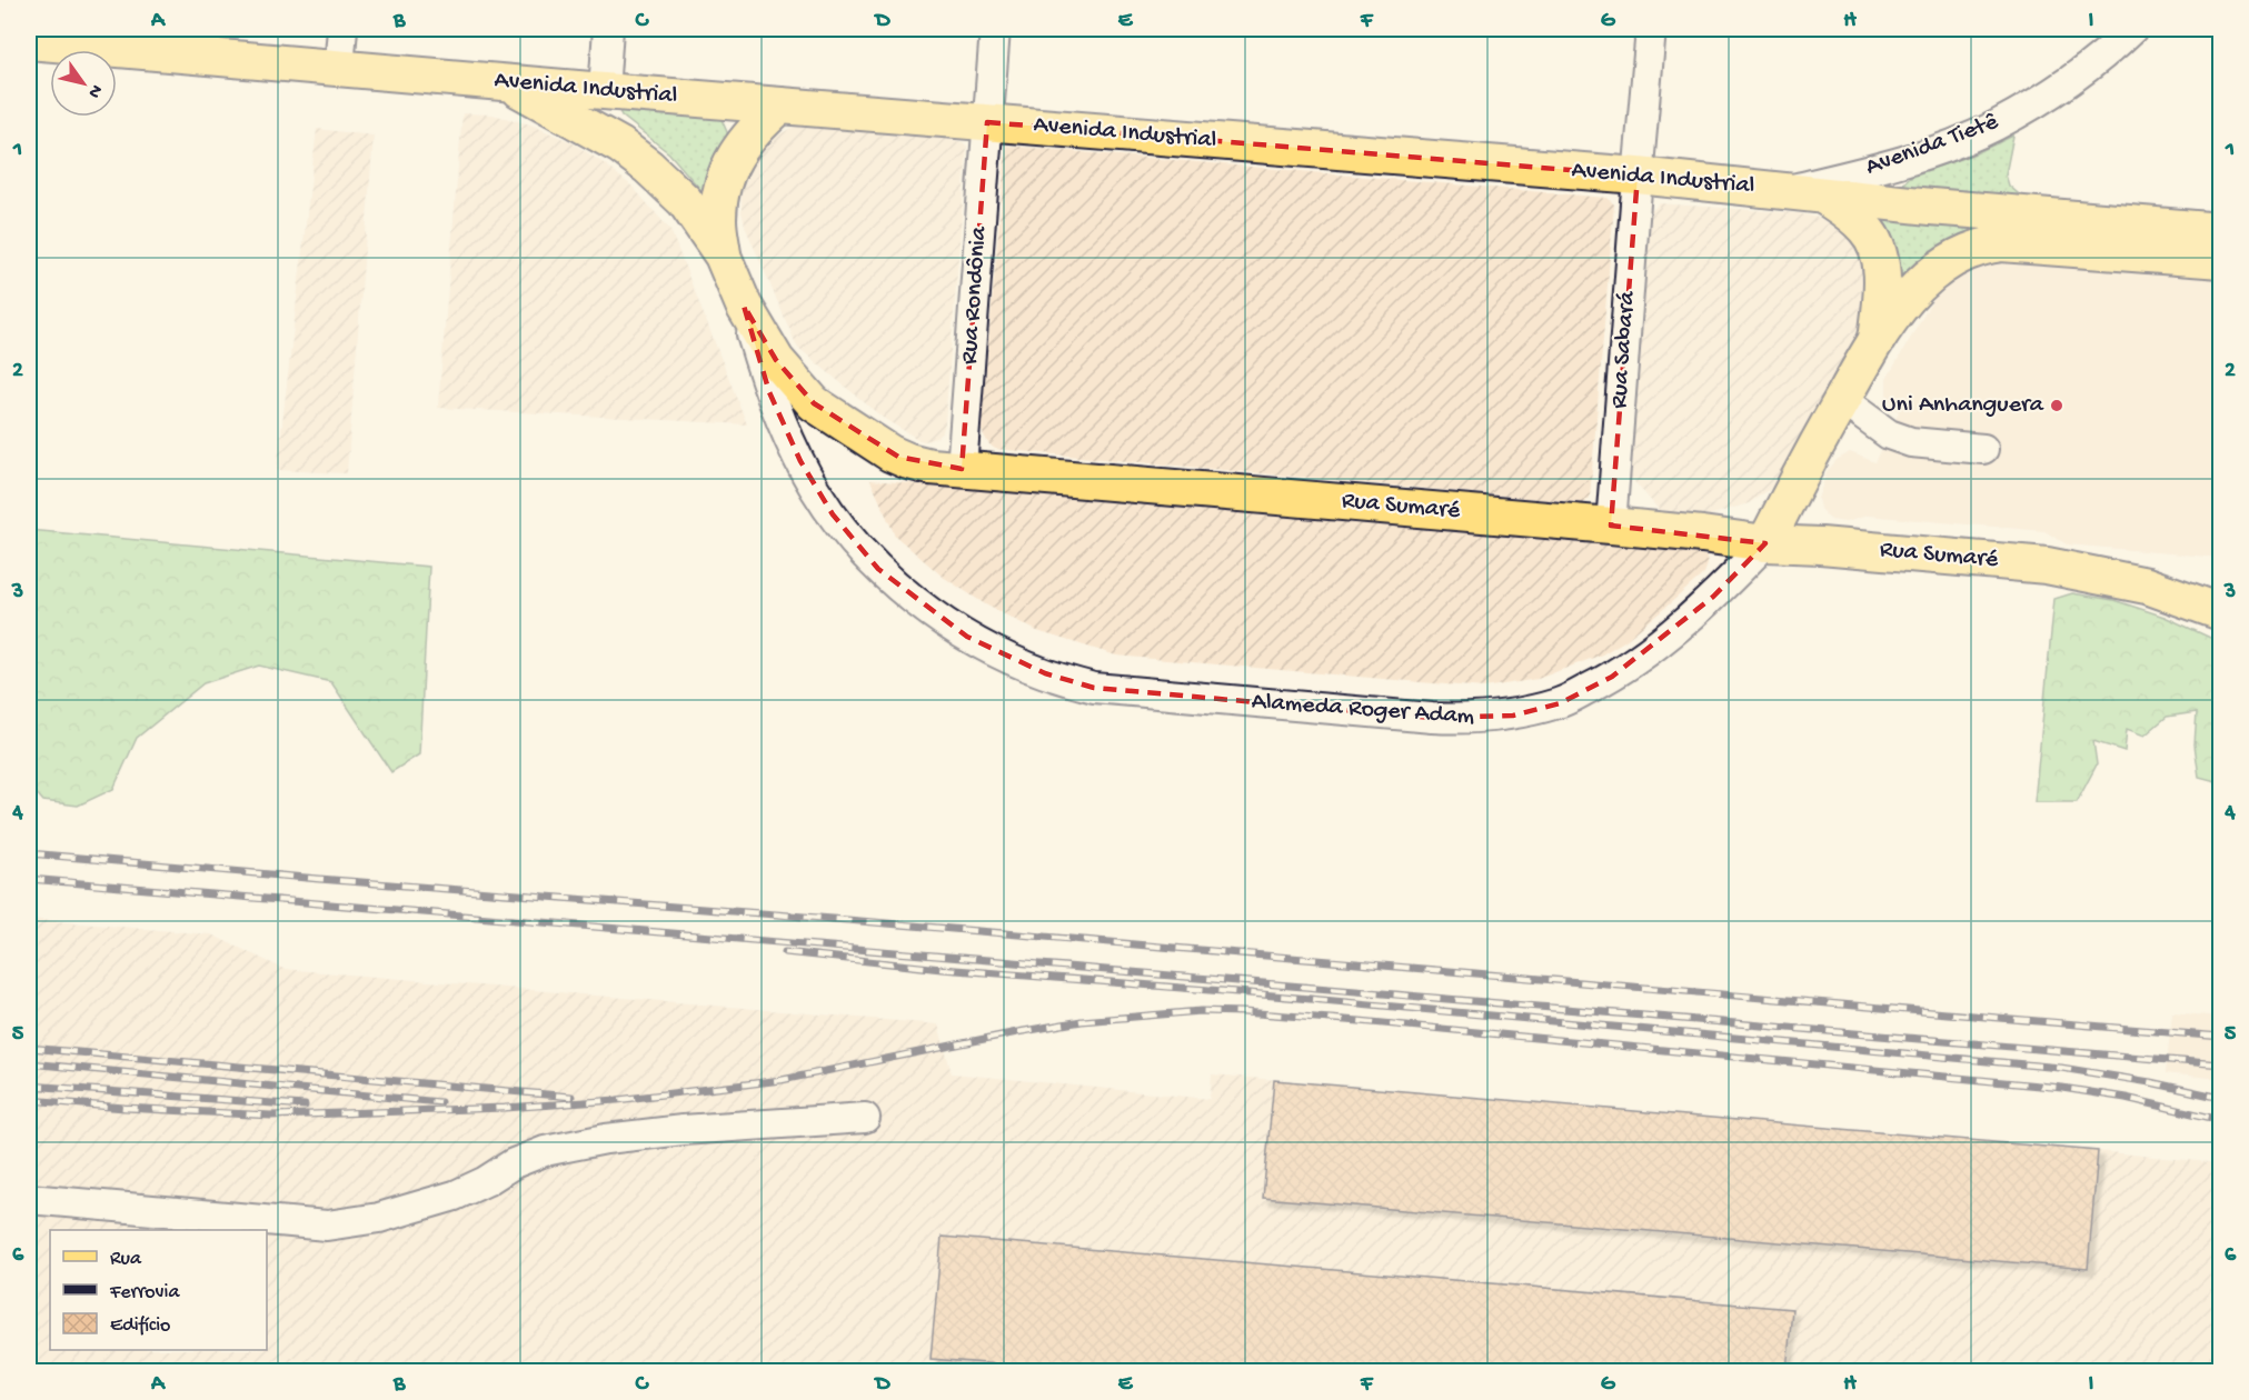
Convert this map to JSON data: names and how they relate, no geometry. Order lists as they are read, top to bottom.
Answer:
{
  "streets": {
    "main road": ["Avenida Industrial", "Rua Sumaré", "Alameda Roger Adam"],
    "street": ["Avenida Tietê", "Rua Rondônia", "Rua Sabará"]
  },
  "crossings": [
    ["Avenida Industrial", "Avenida Tietê"],
    ["Avenida Industrial", "Rua Rondônia"],
    ["Avenida Industrial", "Rua Sabará"],
    ["Avenida Industrial", "Rua Sumaré"],
    ["Avenida Industrial", "Alameda Roger Adam"],
    ["Rua Rondônia", "Rua Sumaré"],
    ["Rua Sabará", "Rua Sumaré"],
    ["Rua Sumaré", "Alameda Roger Adam"]
  ],
  "places": ["Uni Anhanguera"],
  "legend": ["Rua", "Ferrovia", "Edifício"],
  "north": "bottom right",
  "grid": {
    "columns": [
      "A",
      "B",
      "C",
      "D",
      "E",
      "F",
      "G",
      "H",
      "I"
    ],
    "rows": [
      "1",
      "2",
      "3",
      "4",
      "5",
      "6"
    ]
  }
}
